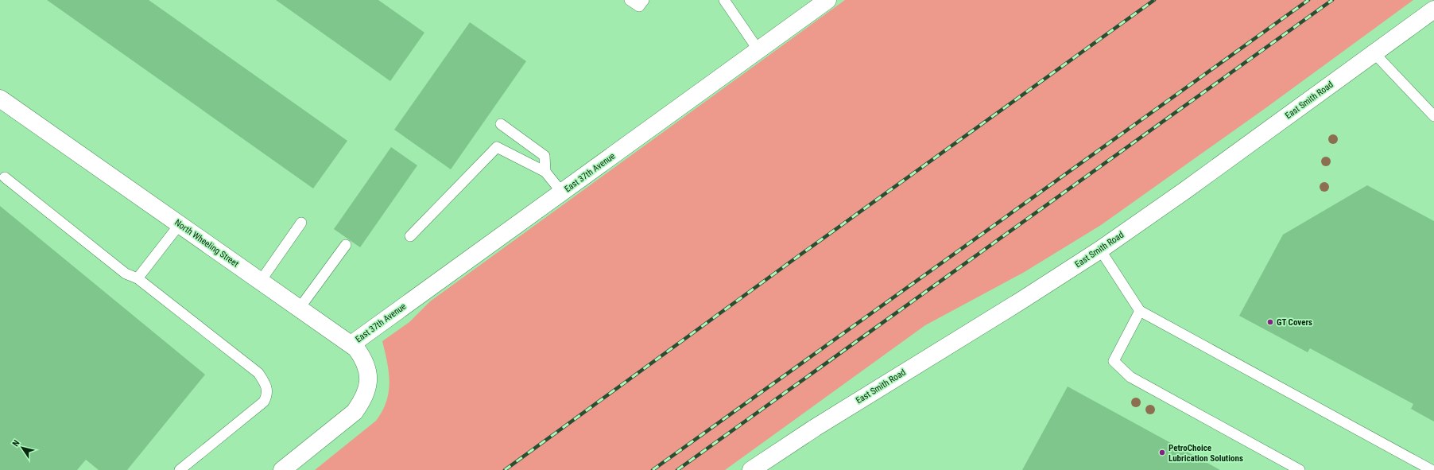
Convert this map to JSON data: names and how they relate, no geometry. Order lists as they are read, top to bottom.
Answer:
{
  "streets": {
    "street": ["East Smith Road", "East 37th Avenue", "North Wheeling Street"]
  },
  "crossings": [
    ["East 37th Avenue", "North Wheeling Street"]
  ],
  "places": ["GT Covers", "PetroChoice Lubrication Solutions"],
  "north": "top left"
}
